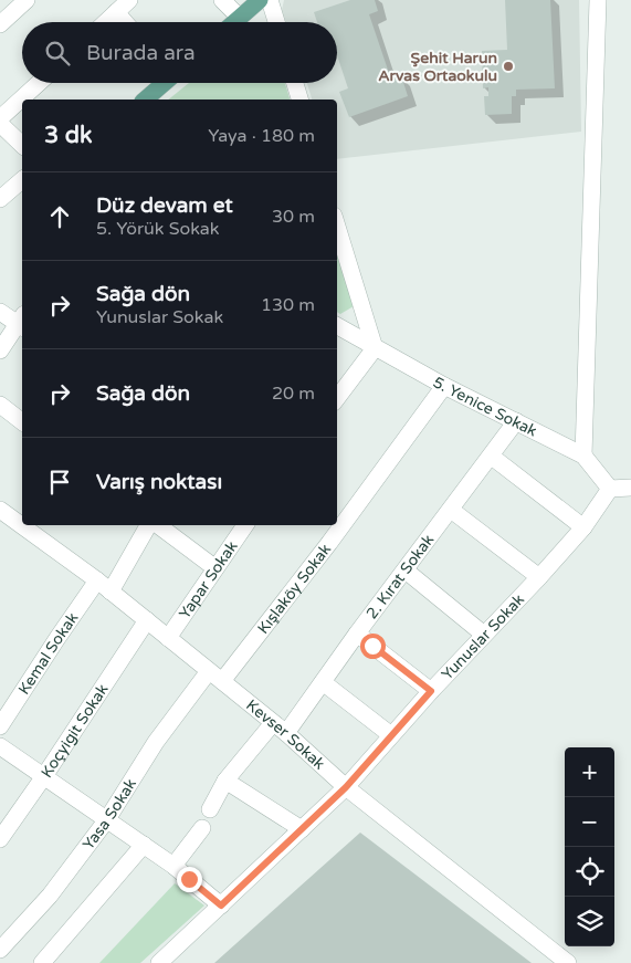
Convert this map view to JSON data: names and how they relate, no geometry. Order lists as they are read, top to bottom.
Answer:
{
  "streets": {
    "street": [
      "5. Yenice Sokak",
      "2. Kırat Sokak",
      "Yapar Sokak",
      "Kışlaköy Sokak",
      "Yunuslar Sokak",
      "Kemal Sokak",
      "Koçyigit Sokak",
      "Kevser Sokak",
      "Yasa Sokak"
    ]
  },
  "crossings": [
    ["5. Yenice Sokak", "2. Kırat Sokak"],
    ["5. Yenice Sokak", "Kışlaköy Sokak"],
    ["5. Yenice Sokak", "Yunuslar Sokak"],
    ["2. Kırat Sokak", "Kevser Sokak"],
    ["Yapar Sokak", "Kevser Sokak"],
    ["Kışlaköy Sokak", "Kevser Sokak"],
    ["Kışlaköy Sokak", "Yasa Sokak"],
    ["Yunuslar Sokak", "Kevser Sokak"],
    ["Kemal Sokak", "Kevser Sokak"],
    ["Koçyigit Sokak", "Kevser Sokak"],
    ["Kevser Sokak", "Yasa Sokak"]
  ],
  "places": ["Şehit Harun Arvas Ortaokulu"],
  "page": {
    "search": "Burada ara",
    "heading": ["3 dk", "Yaya · 180 m"],
    "list": [
      ["Düz devam et", "5. Yörük Sokak", "30 m"],
      ["Sağa dön", "Yunuslar Sokak", "130 m"],
      ["Sağa dön", "20 m"],
      "Varış noktası"
    ],
    "map_buttons": ["+", "−"]
  }
}
